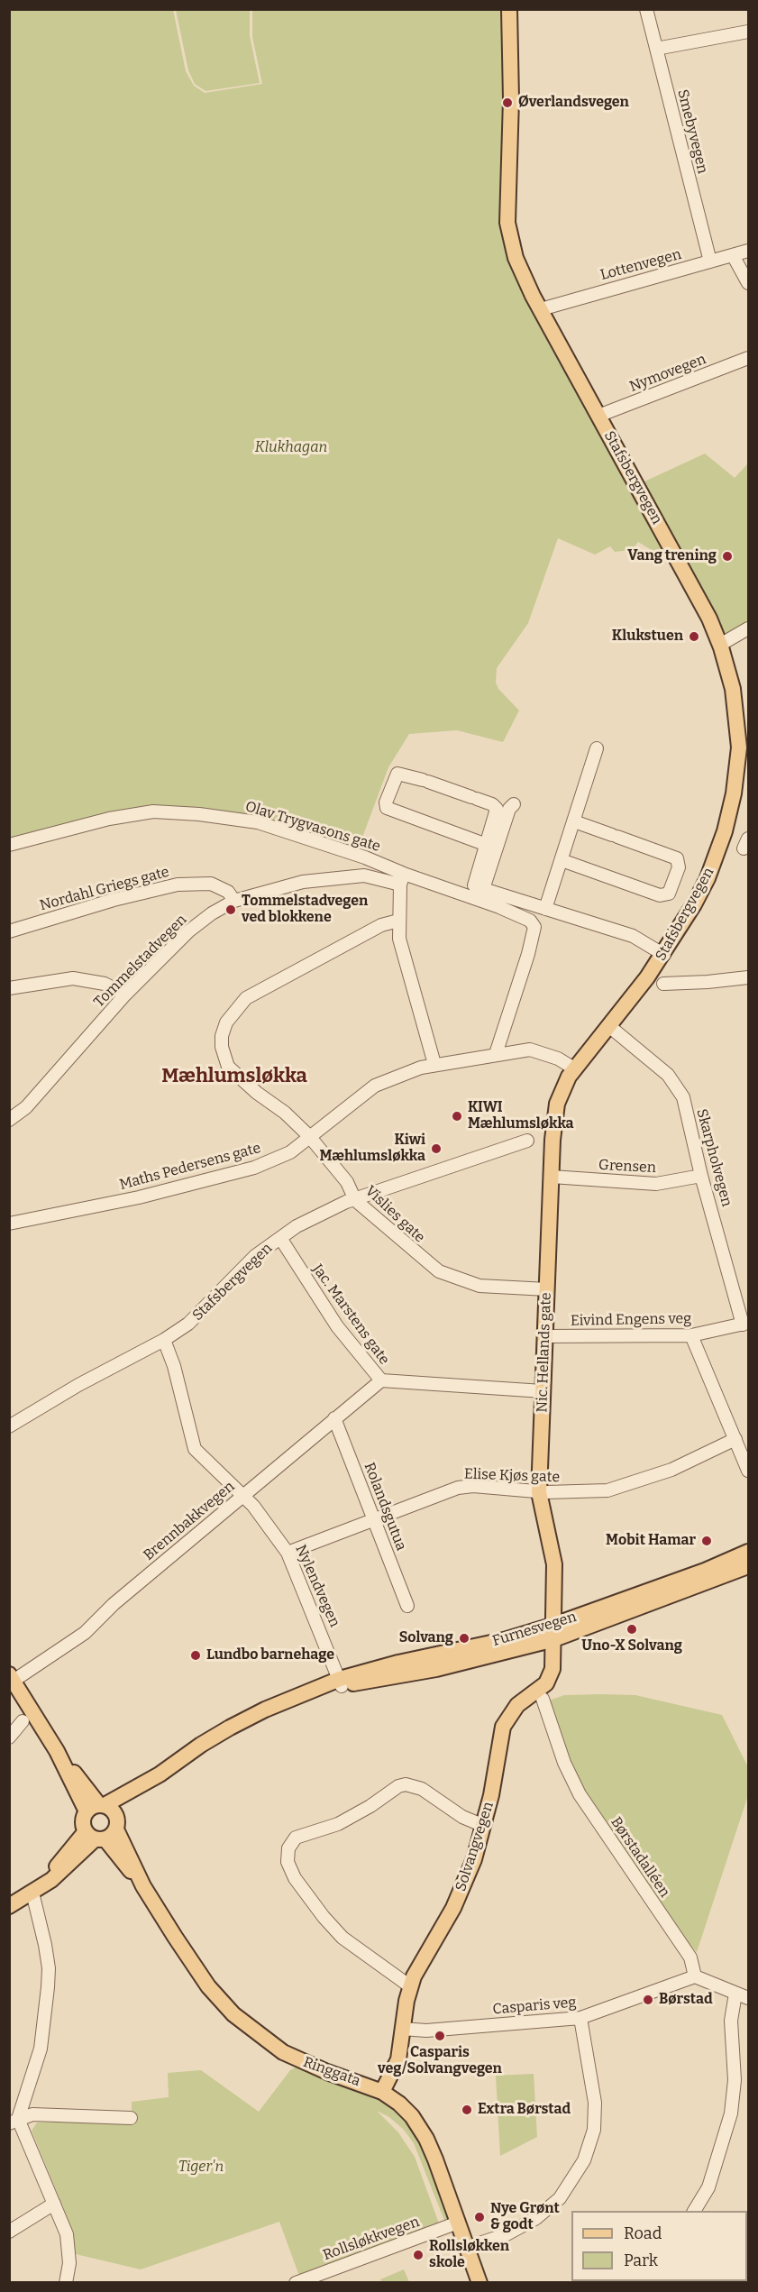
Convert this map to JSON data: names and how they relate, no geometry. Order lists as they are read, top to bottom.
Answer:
{
  "streets": {
    "main road": [
      "Stafsbergvegen",
      "Nic. Hellands gate",
      "Furnesvegen",
      "Solvangvegen",
      "Ringgata"
    ],
    "street": [
      "Smebyvegen",
      "Lottenvegen",
      "Nymovegen",
      "Olav Trygvasons gate",
      "Nordahl Griegs gate",
      "Tommelstadvegen",
      "Skarpholvegen",
      "Maths Pedersens gate",
      "Grensen",
      "Vislies gate",
      "Jac. Marstens gate",
      "Eivind Engens veg",
      "Elise Kjøs gate",
      "Rolandsgutua",
      "Brennbakkvegen",
      "Nylendvegen",
      "Børstadalléen",
      "Casparis veg",
      "Rollsløkkvegen"
    ]
  },
  "crossings": [
    ["Smebyvegen", "Lottenvegen"],
    ["Lottenvegen", "Stafsbergvegen"],
    ["Nymovegen", "Stafsbergvegen"],
    ["Stafsbergvegen", "Skarpholvegen"],
    ["Stafsbergvegen", "Maths Pedersens gate"],
    ["Stafsbergvegen", "Vislies gate"],
    ["Stafsbergvegen", "Jac. Marstens gate"],
    ["Stafsbergvegen", "Nic. Hellands gate"],
    ["Stafsbergvegen", "Nylendvegen"],
    ["Olav Trygvasons gate", "Tommelstadvegen"],
    ["Nordahl Griegs gate", "Tommelstadvegen"],
    ["Skarpholvegen", "Grensen"],
    ["Skarpholvegen", "Eivind Engens veg"],
    ["Maths Pedersens gate", "Vislies gate"],
    ["Maths Pedersens gate", "Nic. Hellands gate"],
    ["Grensen", "Nic. Hellands gate"],
    ["Vislies gate", "Nic. Hellands gate"],
    ["Jac. Marstens gate", "Nic. Hellands gate"],
    ["Jac. Marstens gate", "Brennbakkvegen"],
    ["Eivind Engens veg", "Nic. Hellands gate"],
    ["Nic. Hellands gate", "Elise Kjøs gate"],
    ["Nic. Hellands gate", "Furnesvegen"],
    ["Nic. Hellands gate", "Solvangvegen"],
    ["Elise Kjøs gate", "Rolandsgutua"],
    ["Elise Kjøs gate", "Nylendvegen"],
    ["Rolandsgutua", "Brennbakkvegen"],
    ["Brennbakkvegen", "Nylendvegen"],
    ["Nylendvegen", "Furnesvegen"],
    ["Furnesvegen", "Solvangvegen"],
    ["Furnesvegen", "Ringgata"],
    ["Solvangvegen", "Casparis veg"],
    ["Solvangvegen", "Ringgata"],
    ["Børstadalléen", "Casparis veg"],
    ["Ringgata", "Rollsløkkvegen"]
  ],
  "districts": ["Mæhlumsløkka"],
  "parks": ["Klukhagan", "Tiger'n"],
  "places": [
    "Øverlandsvegen",
    "Vang trening",
    "Klukstuen",
    "Tommelstadvegen ved blokkene",
    "KIWI Mæhlumsløkka",
    "Kiwi Mæhlumsløkka",
    "Mobit Hamar",
    "Uno-X Solvang",
    "Solvang",
    "Lundbo barnehage",
    "Børstad",
    "Casparis veg/Solvangvegen",
    "Extra Børstad",
    "Nye Grønt & godt",
    "Rollsløkken skole"
  ],
  "legend": ["Road", "Park"]
}
